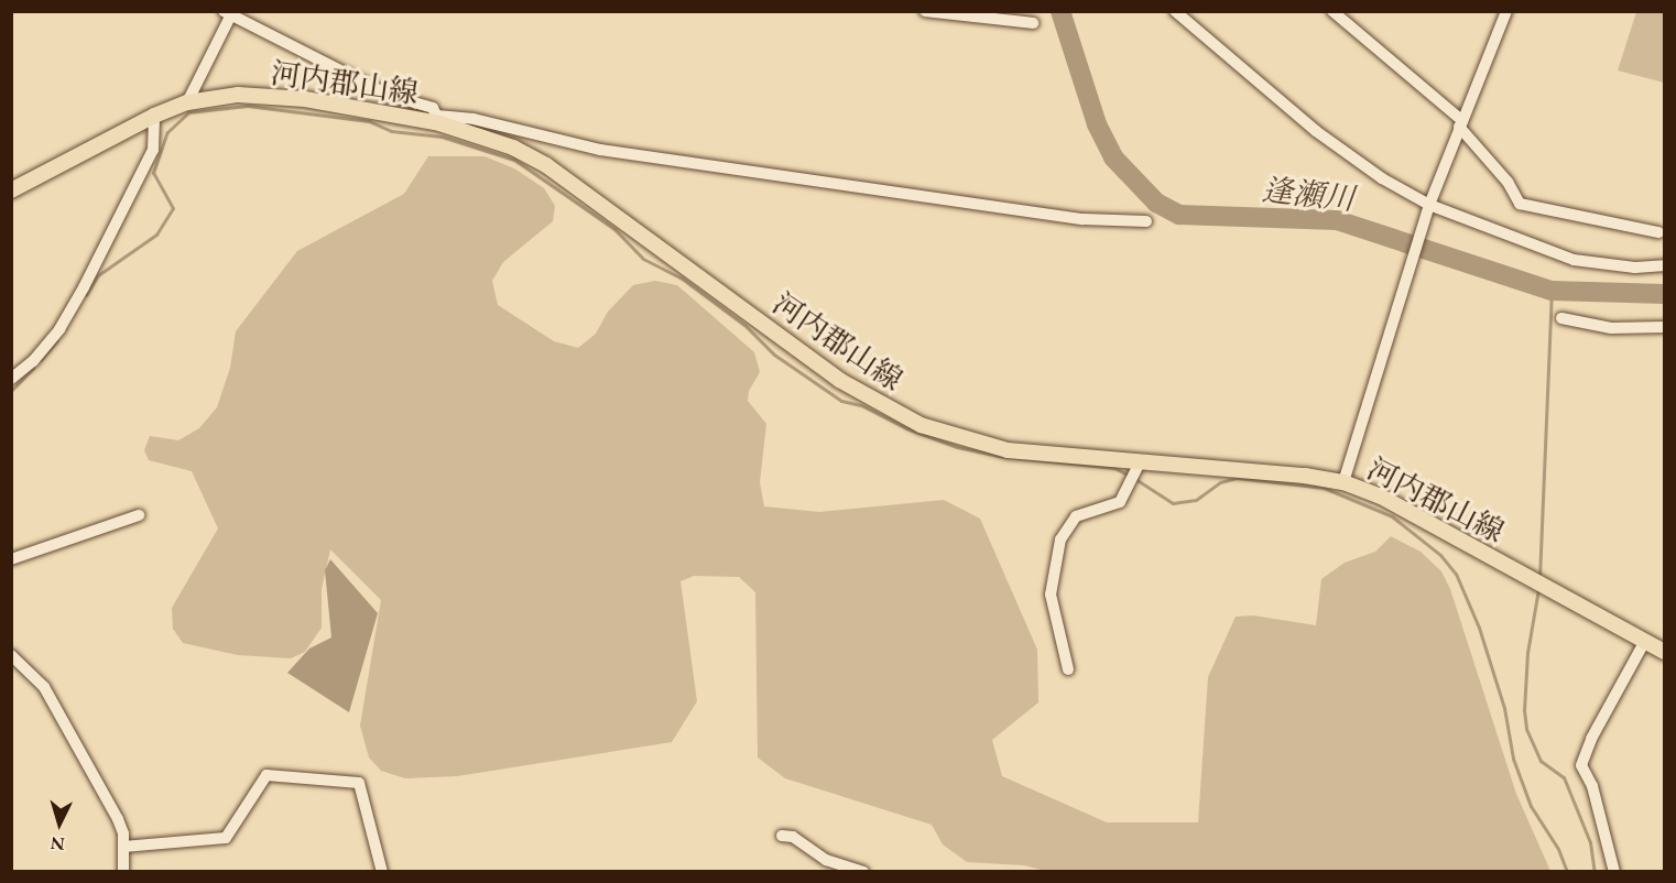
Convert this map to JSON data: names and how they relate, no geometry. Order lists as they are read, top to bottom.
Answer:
{
  "streets": {
    "main road": ["河内郡山線"]
  },
  "water": ["逢瀬川"],
  "north": "bottom"
}
